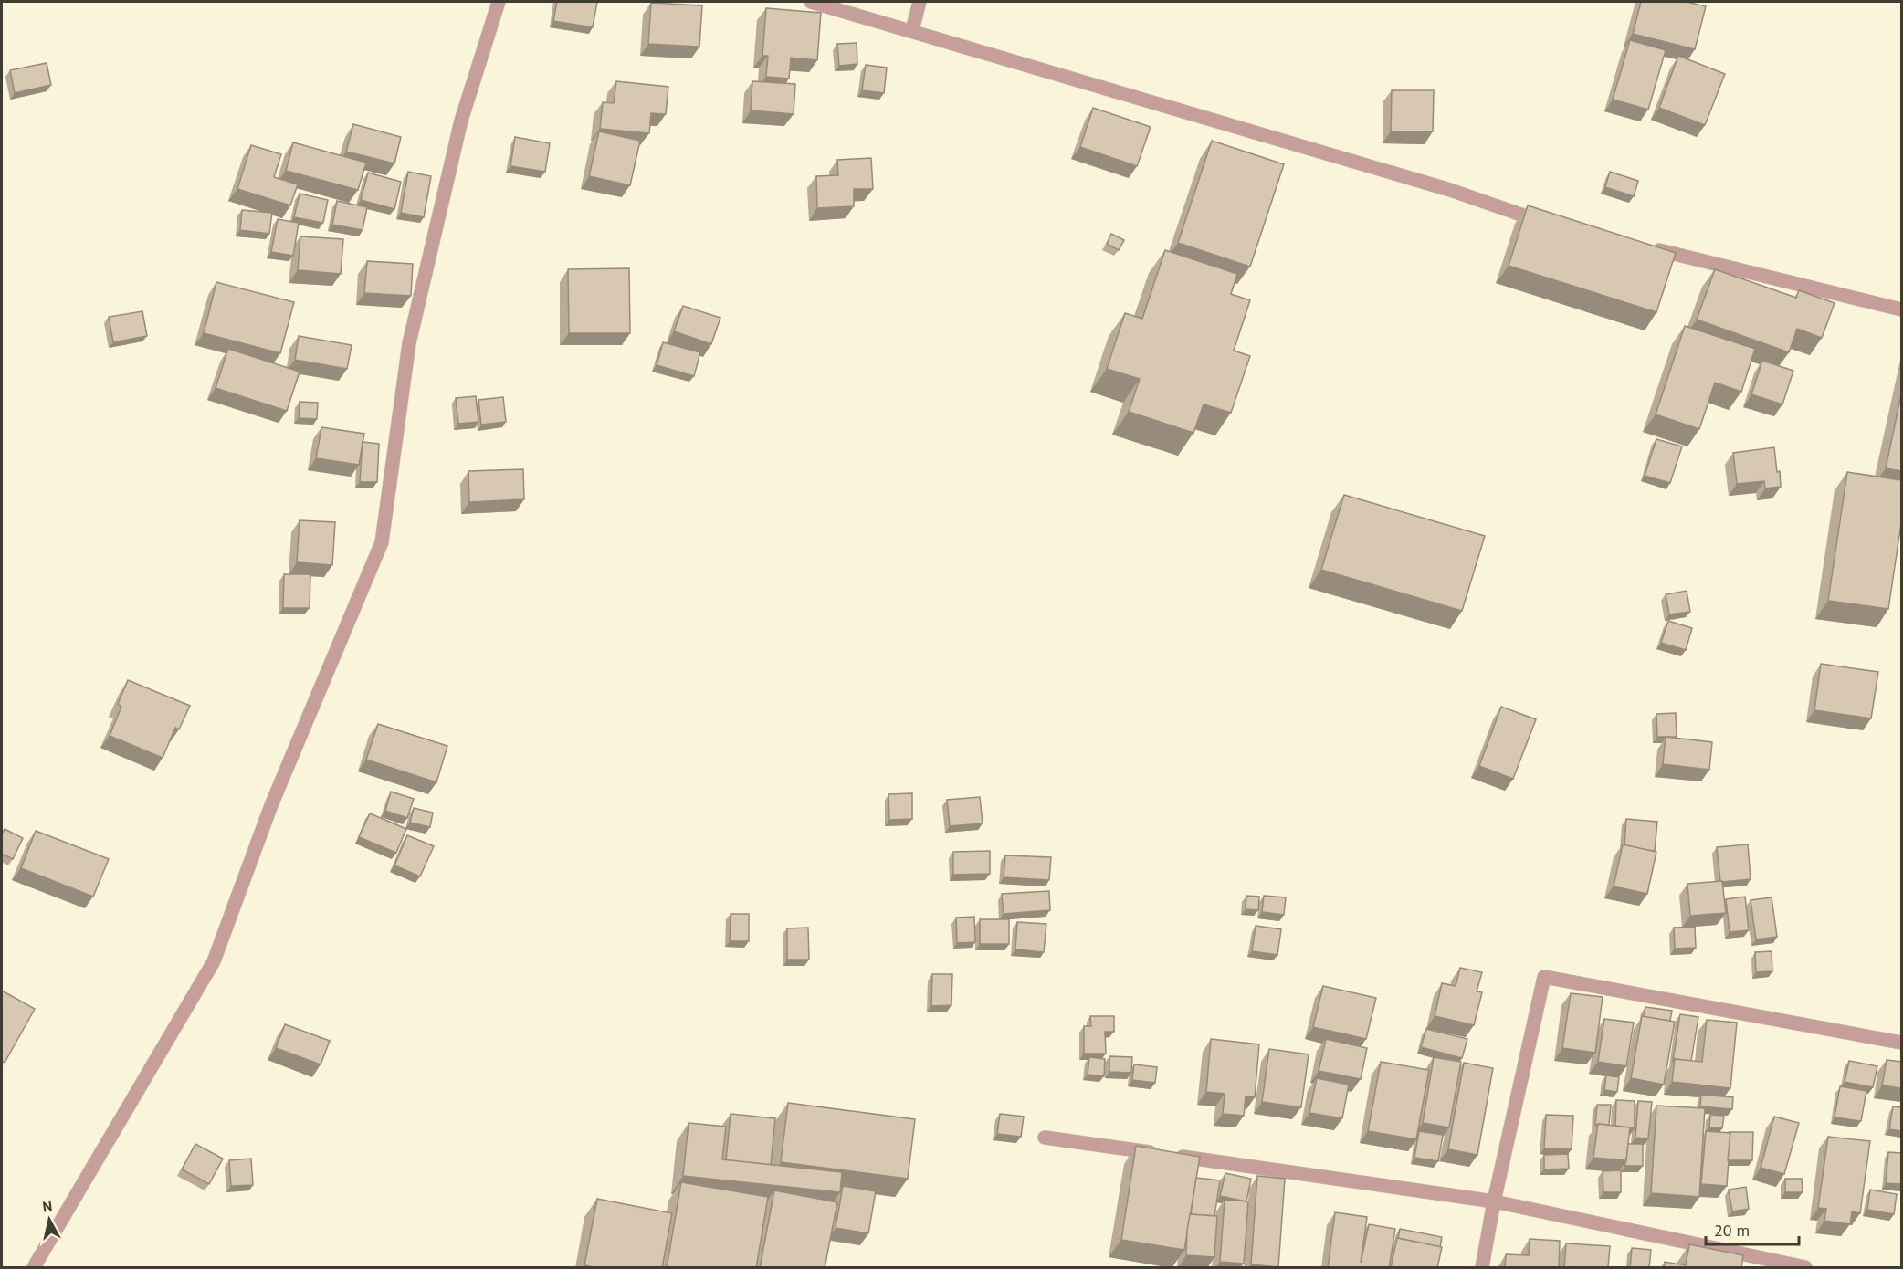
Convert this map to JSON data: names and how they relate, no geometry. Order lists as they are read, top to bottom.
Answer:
{
  "scale_bar": "20 m",
  "north": "top"
}
